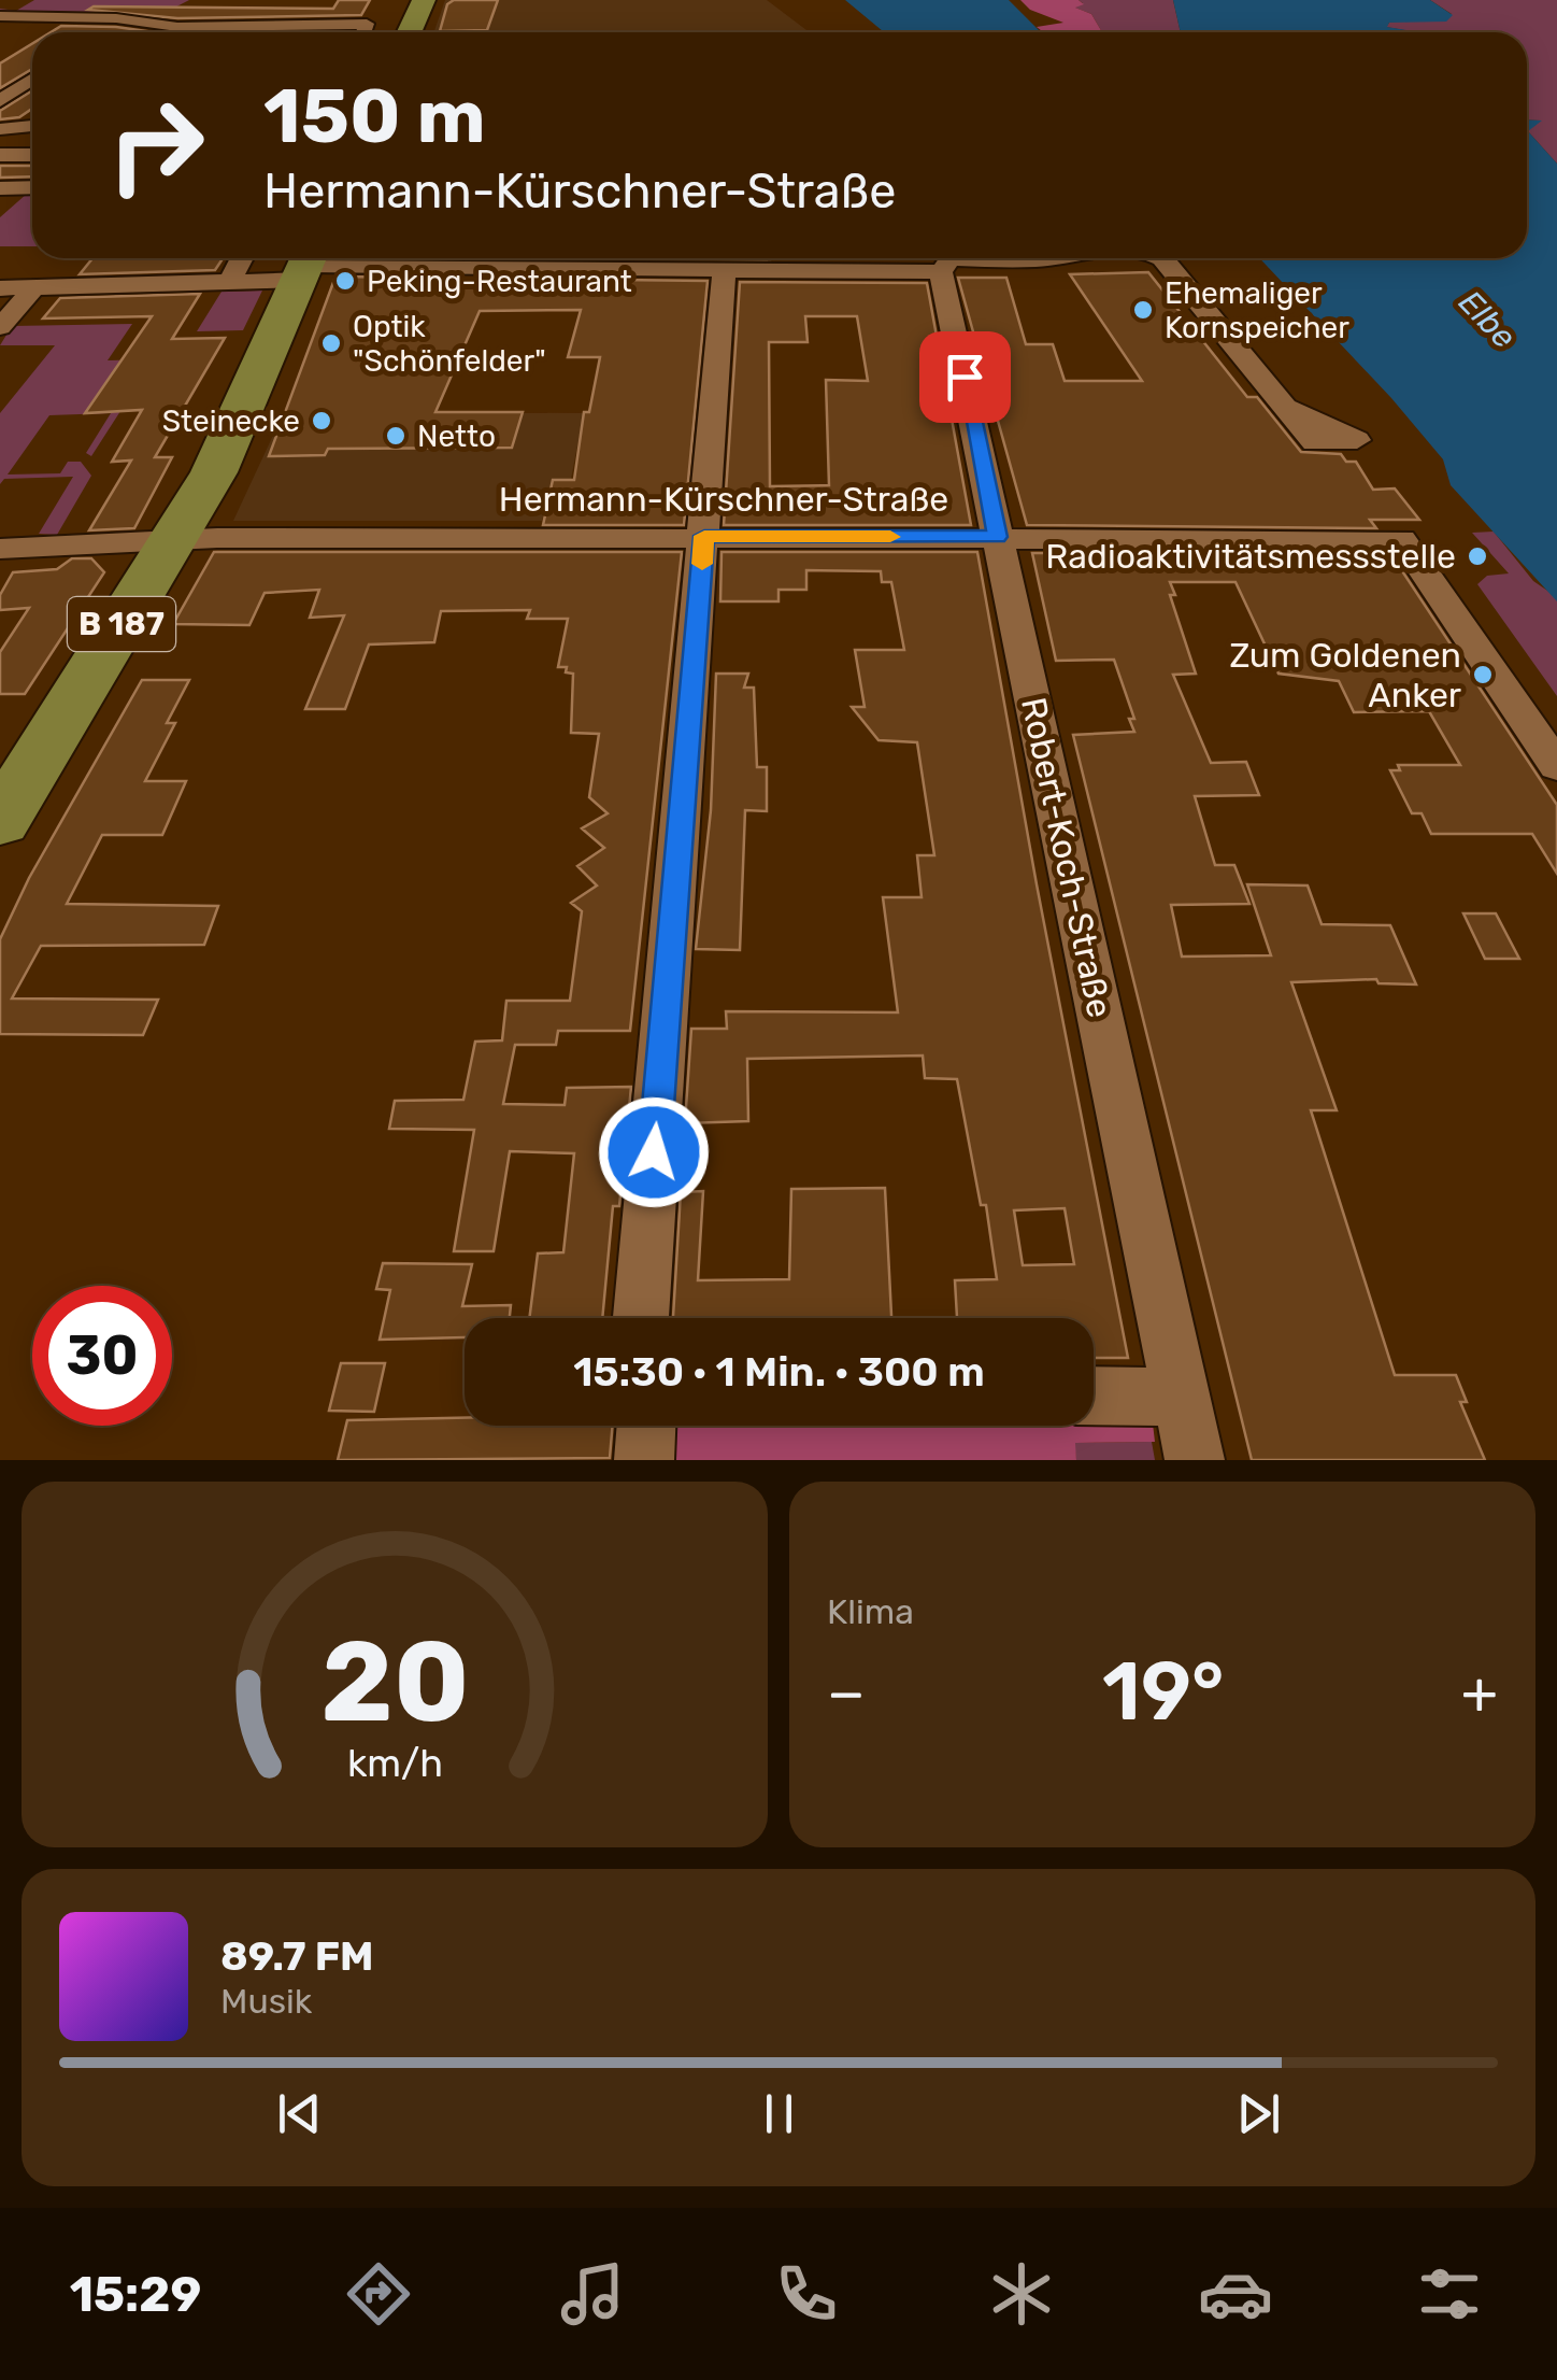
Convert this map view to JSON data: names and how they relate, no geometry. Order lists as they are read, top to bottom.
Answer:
{
  "streets": {
    "main road": ["B 187"],
    "street": ["Hermann-Kürschner-Straße", "Robert-Koch-Straße"]
  },
  "crossings": [
    ["Hermann-Kürschner-Straße", "B 187"],
    ["Hermann-Kürschner-Straße", "Robert-Koch-Straße"]
  ],
  "water": ["Elbe"],
  "places": [
    "Peking-Restaurant",
    "Ehemaliger Kornspeicher",
    "Optik \"Schönfelder\"",
    "Steinecke",
    "Netto",
    "Radioaktivitätsmessstelle",
    "Zum Goldenen Anker"
  ],
  "page": {
    "turn": ["150 m", "Hermann-Kürschner-Straße"],
    "limit": "30",
    "trip": "15:30 · 1 Min. · 300 m",
    "tile": "Klima",
    "heat": ["−", "19°", "+"],
    "song": ["89.7 FM", "Musik"],
    "tabs": "15:29",
    "gauge": ["20", "km/h"]
  }
}
